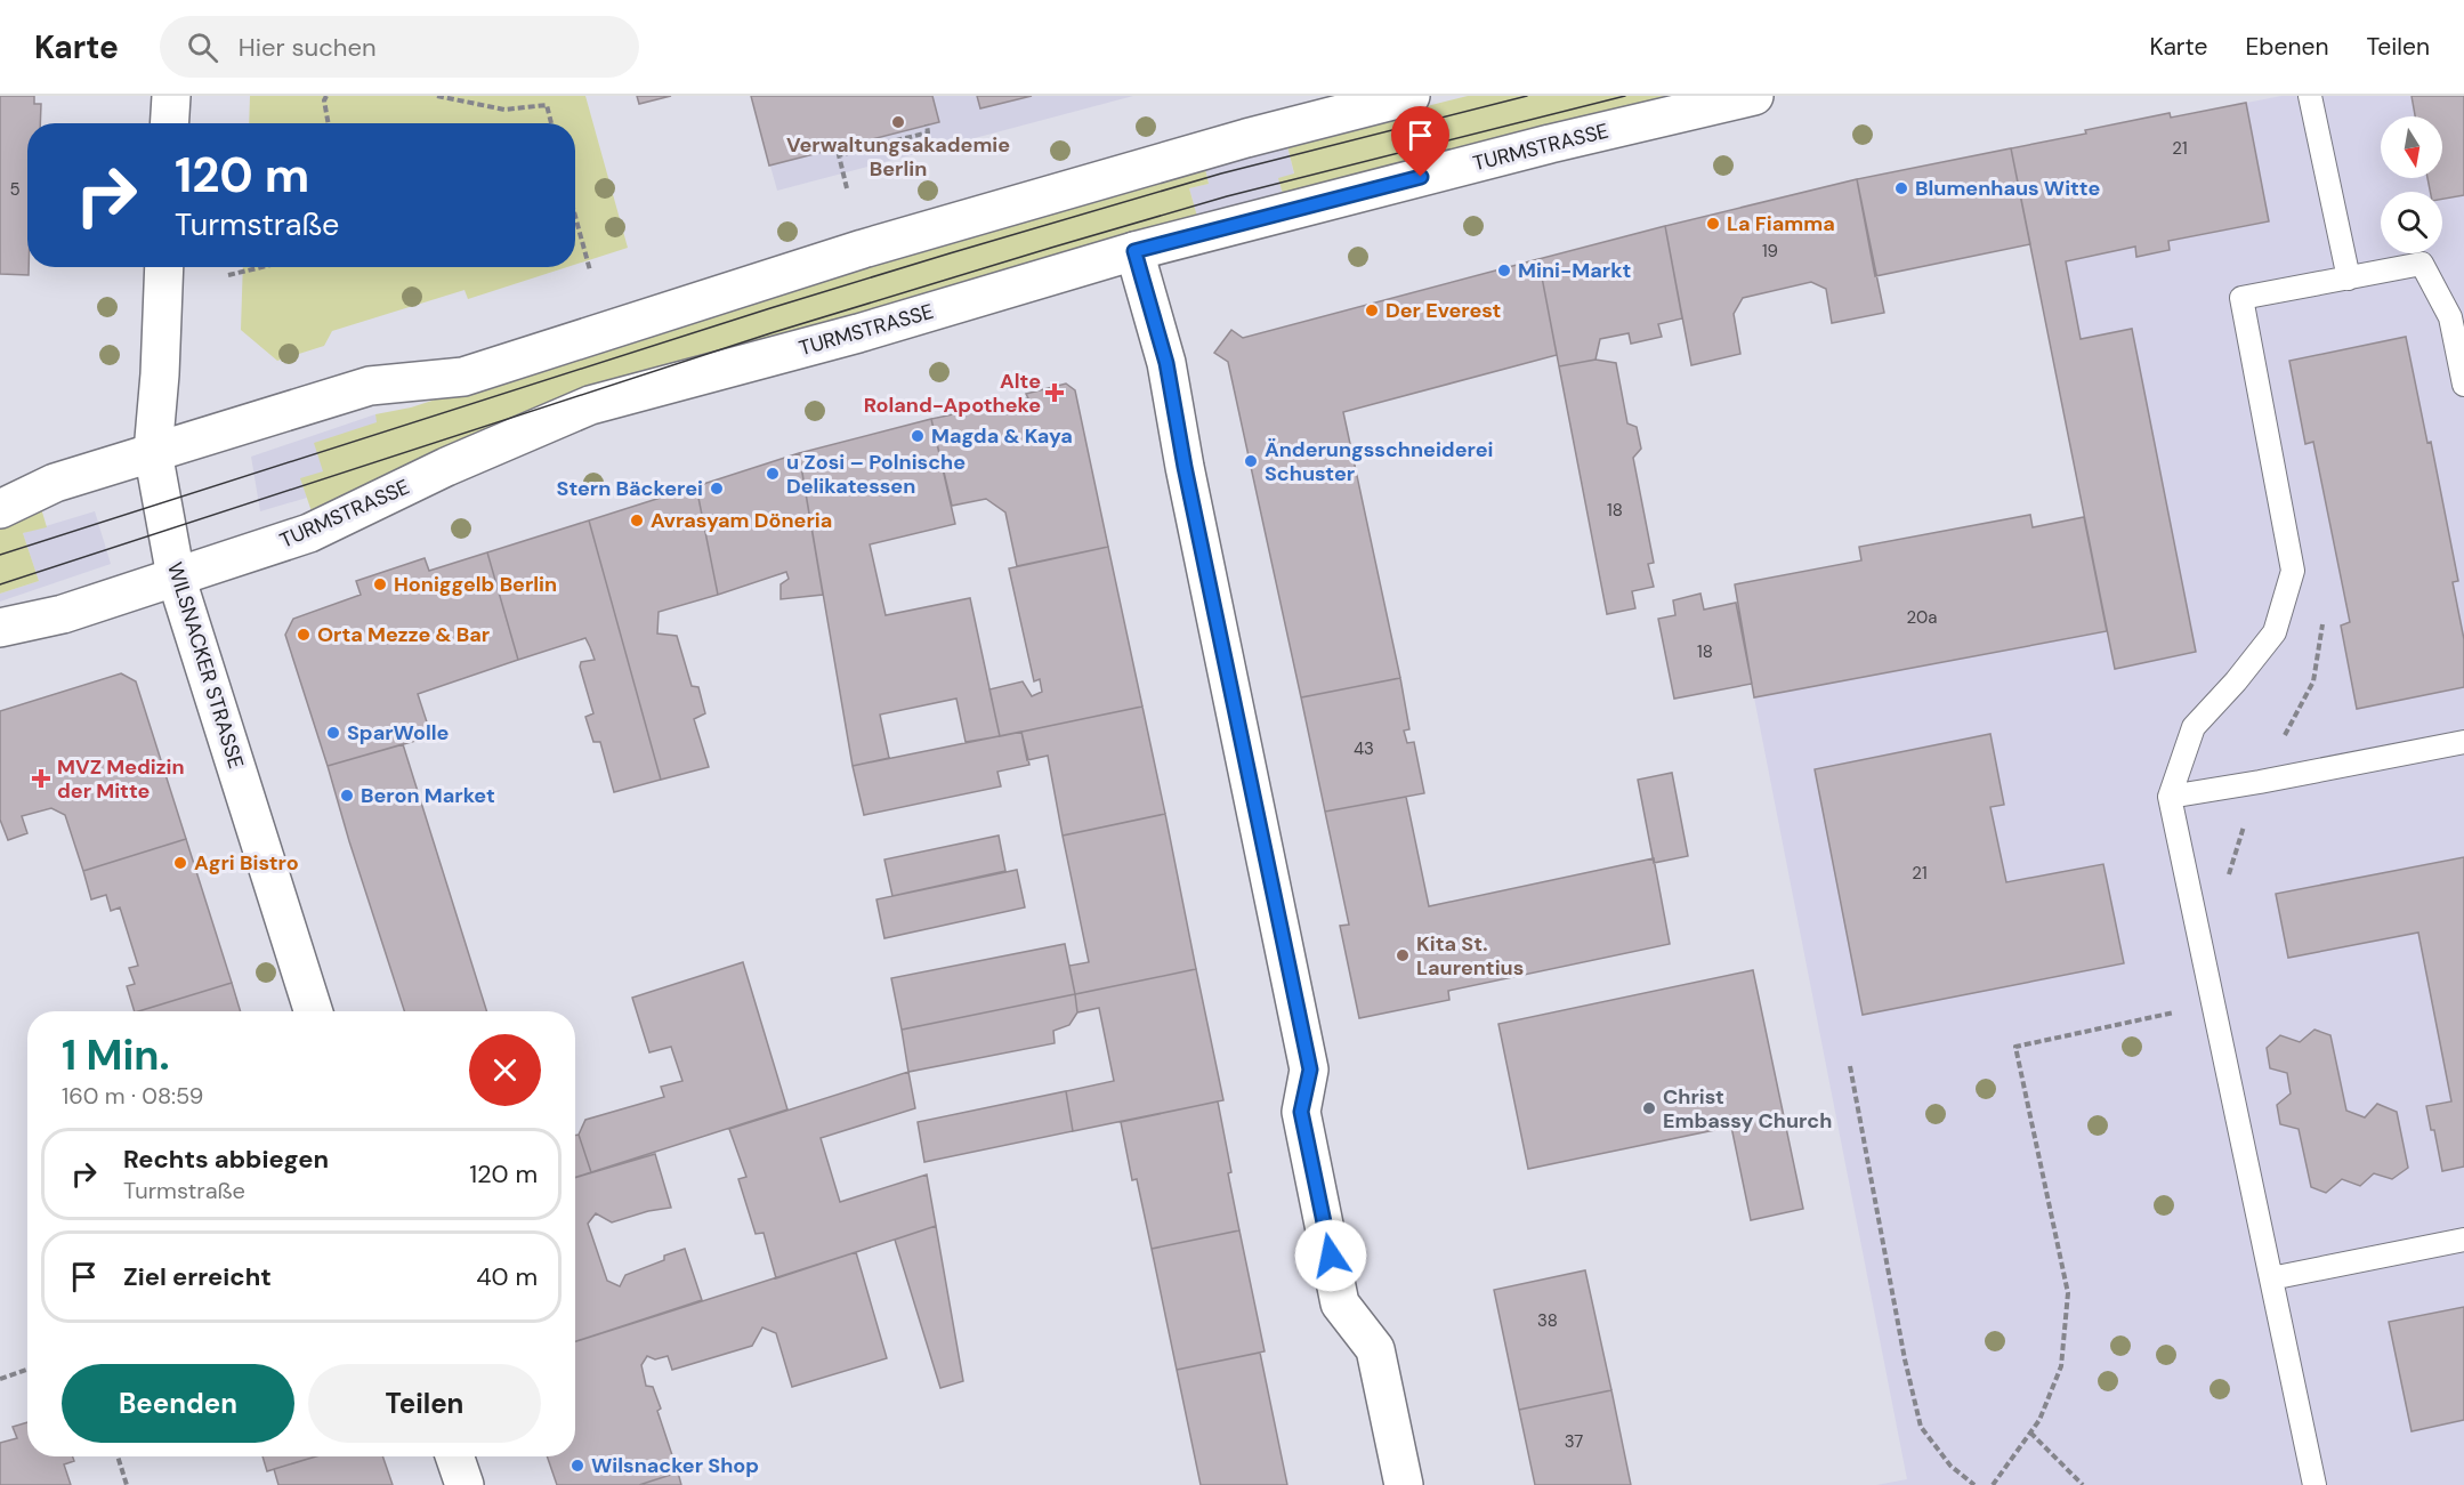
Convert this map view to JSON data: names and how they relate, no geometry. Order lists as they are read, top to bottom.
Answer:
{
  "streets": {
    "main road": ["TURMSTRASSE", "WILSNACKER STRASSE"]
  },
  "crossings": [
    ["TURMSTRASSE", "WILSNACKER STRASSE"]
  ],
  "places": {
    "other": [
      "Verwaltungsakademie Berlin",
      "Blumenhaus Witte",
      "La Fiamma",
      "Mini-Markt",
      "Der Everest",
      "Magda & Kaya",
      "Änderungsschneiderei Schuster",
      "u Zosi – Polnische Delikatessen",
      "Stern Bäckerei",
      "Avrasyam Döneria",
      "Honiggelb Berlin",
      "Orta Mezze & Bar",
      "SparWolle",
      "Beron Market",
      "Agri Bistro",
      "Kita St. Laurentius",
      "Christ Embassy Church",
      "Wilsnacker Shop"
    ],
    "health": ["Alte Roland-Apotheke", "MVZ Medizin der Mitte"]
  },
  "house_numbers": [
    "21",
    "5",
    "19",
    "18",
    "20a",
    "18",
    "43",
    "21",
    "38",
    "37"
  ],
  "north": "bottom",
  "page": {
    "header": "Karte",
    "search": "Hier suchen",
    "nav": ["Karte", "Ebenen", "Teilen"],
    "turn": ["120 m", "Turmstraße"],
    "heading": ["1 Min.", "160 m · 08:59"],
    "list": [
      {
        "name": "Rechts abbiegen",
        "note": "Turmstraße",
        "value": "120 m"
      },
      {
        "name": "Ziel erreicht",
        "value": "40 m"
      }
    ],
    "buttons": ["Beenden", "Teilen"]
  }
}
